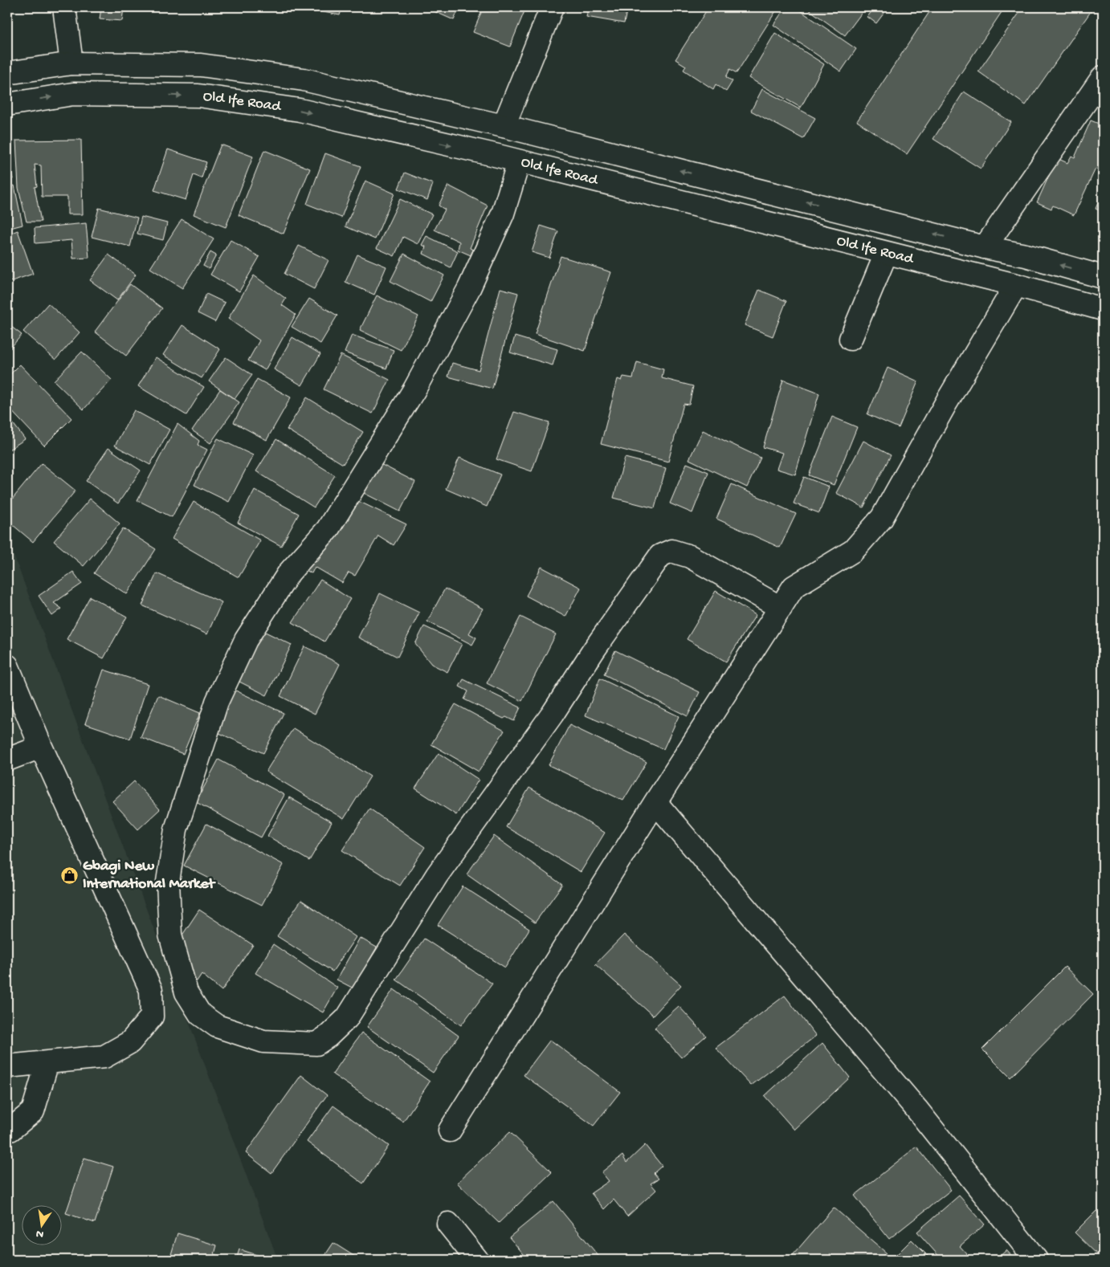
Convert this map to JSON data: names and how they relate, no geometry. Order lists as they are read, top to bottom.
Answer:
{
  "streets": {
    "street": ["Old Ife Road"]
  },
  "places": {
    "shop": ["Gbagi New International Market"]
  },
  "north": "bottom"
}
